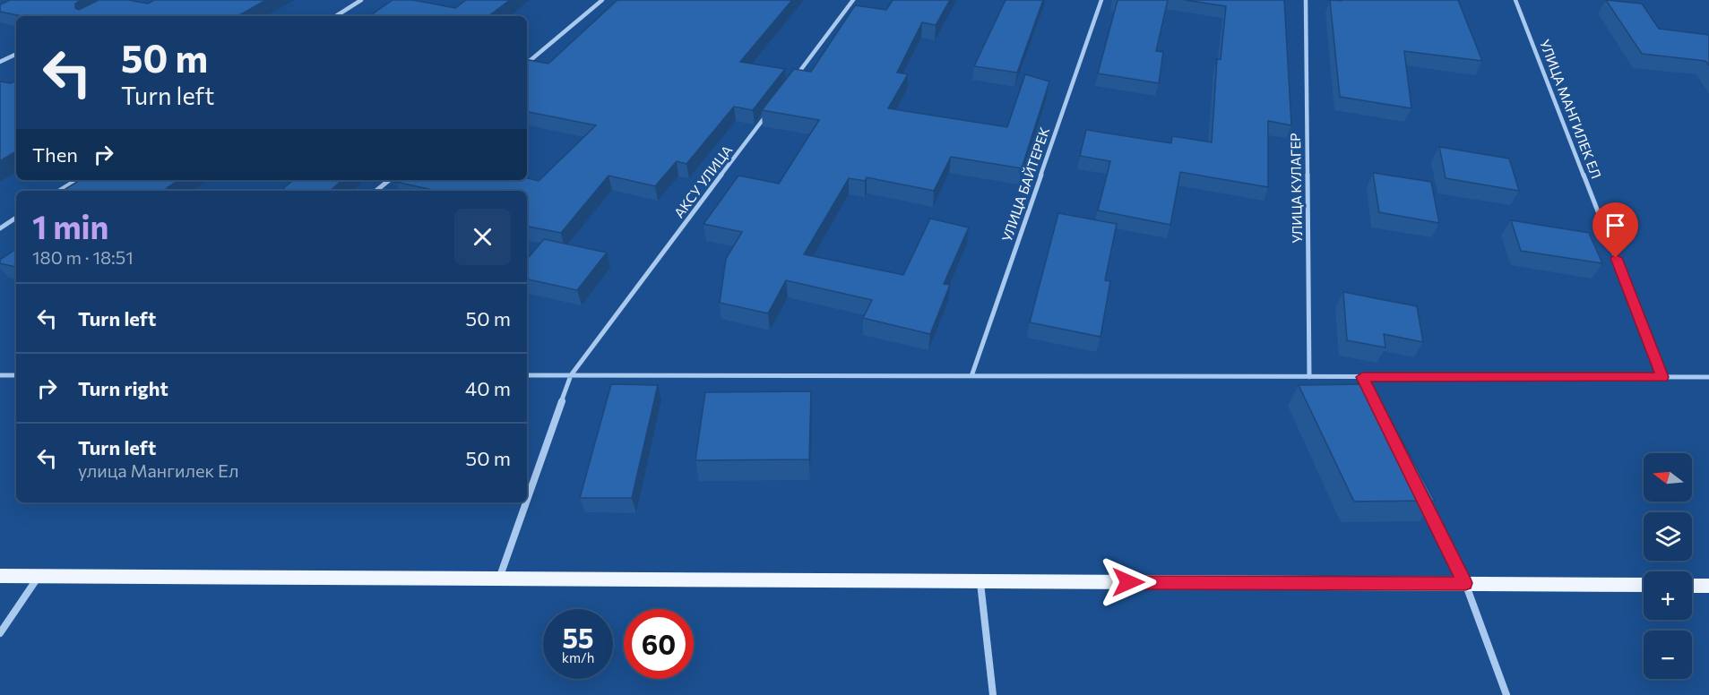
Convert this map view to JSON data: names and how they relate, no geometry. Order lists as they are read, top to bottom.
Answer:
{
  "streets": {
    "street": [
      "УЛИЦА МАНГИЛЕК ЕЛ",
      "АКСУ УЛИЦА",
      "УЛИЦА БАЙТЕРЕК",
      "УЛИЦА КУЛАГЕР"
    ]
  },
  "north": "left",
  "page": {
    "turn": ["50 m", "Turn left"],
    "then": "Then",
    "heading": ["1 min", "180 m · 18:51"],
    "list": [
      {
        "name": "Turn left",
        "value": "50 m"
      },
      {
        "name": "Turn right",
        "value": "40 m"
      },
      {
        "name": "Turn left",
        "note": "улица Мангилек Ел",
        "value": "50 m"
      }
    ],
    "map_buttons": ["+", "−"],
    "speed": "55 km/h",
    "limit": "60"
  }
}
